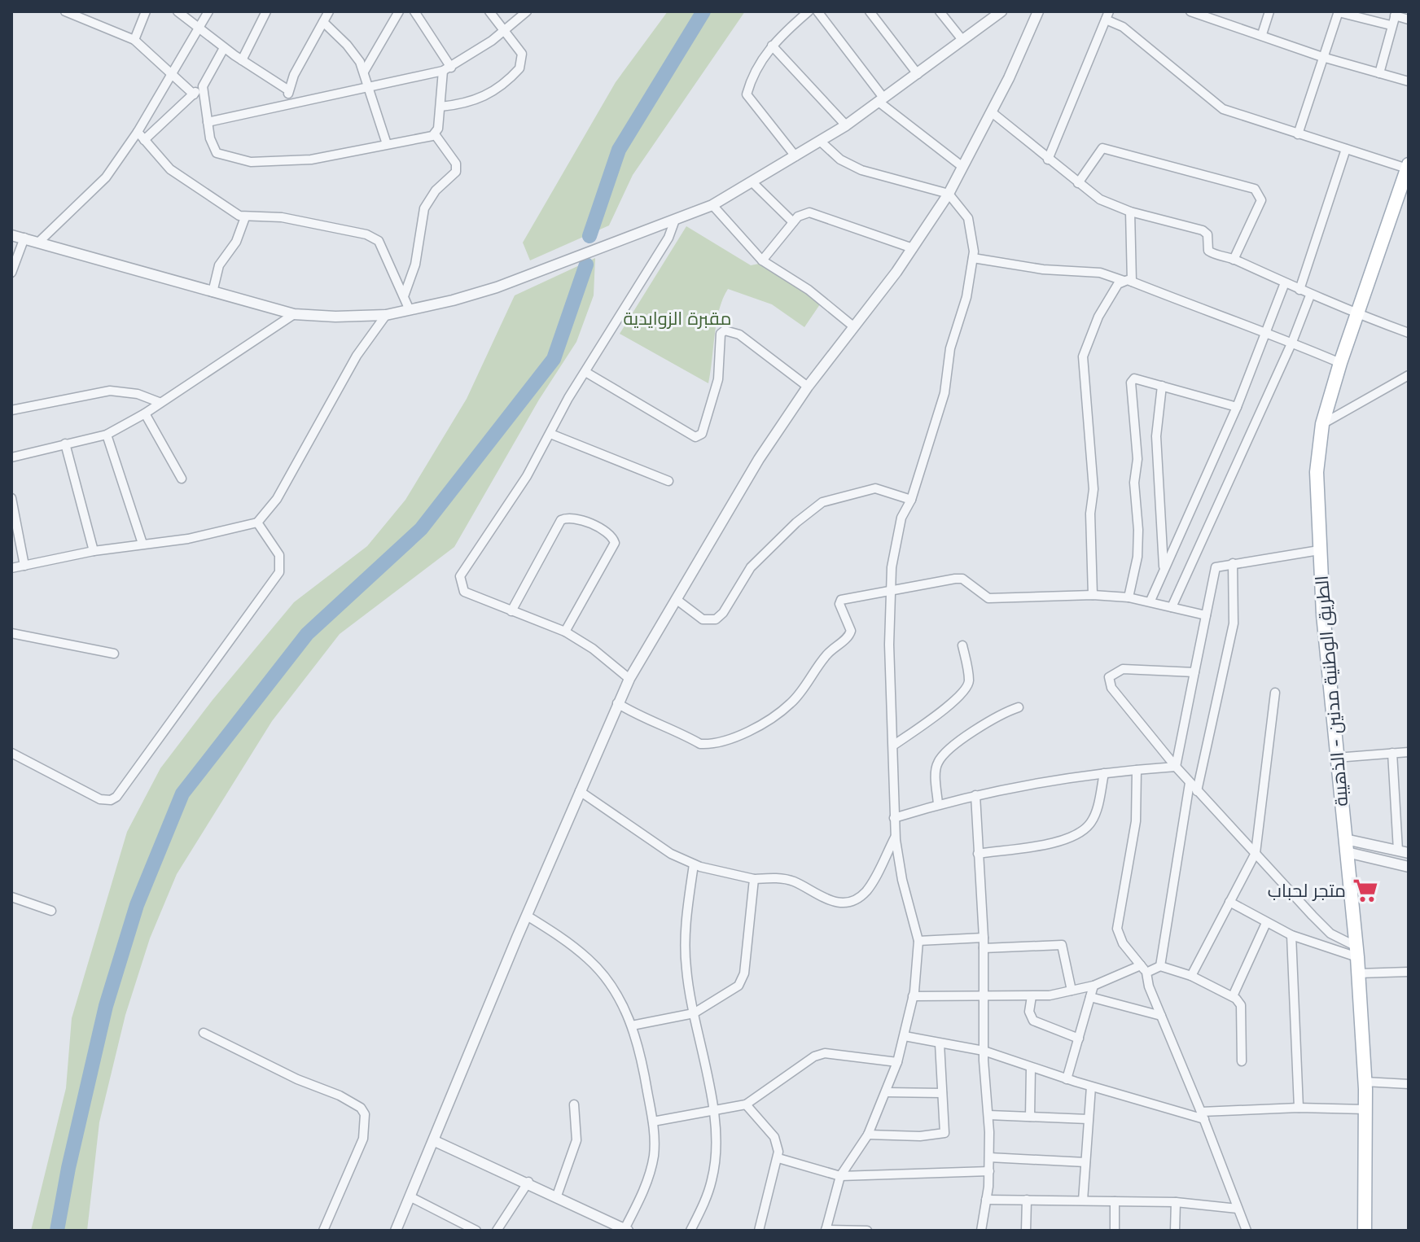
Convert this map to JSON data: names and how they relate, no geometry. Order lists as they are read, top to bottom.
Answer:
{
  "streets": {
    "main road": ["الطريق الوطنية مدنين - الذهيبة"]
  },
  "parks": ["مقبرة الزوايدية"],
  "places": {
    "supermarket": ["متجر لحباب"]
  }
}
